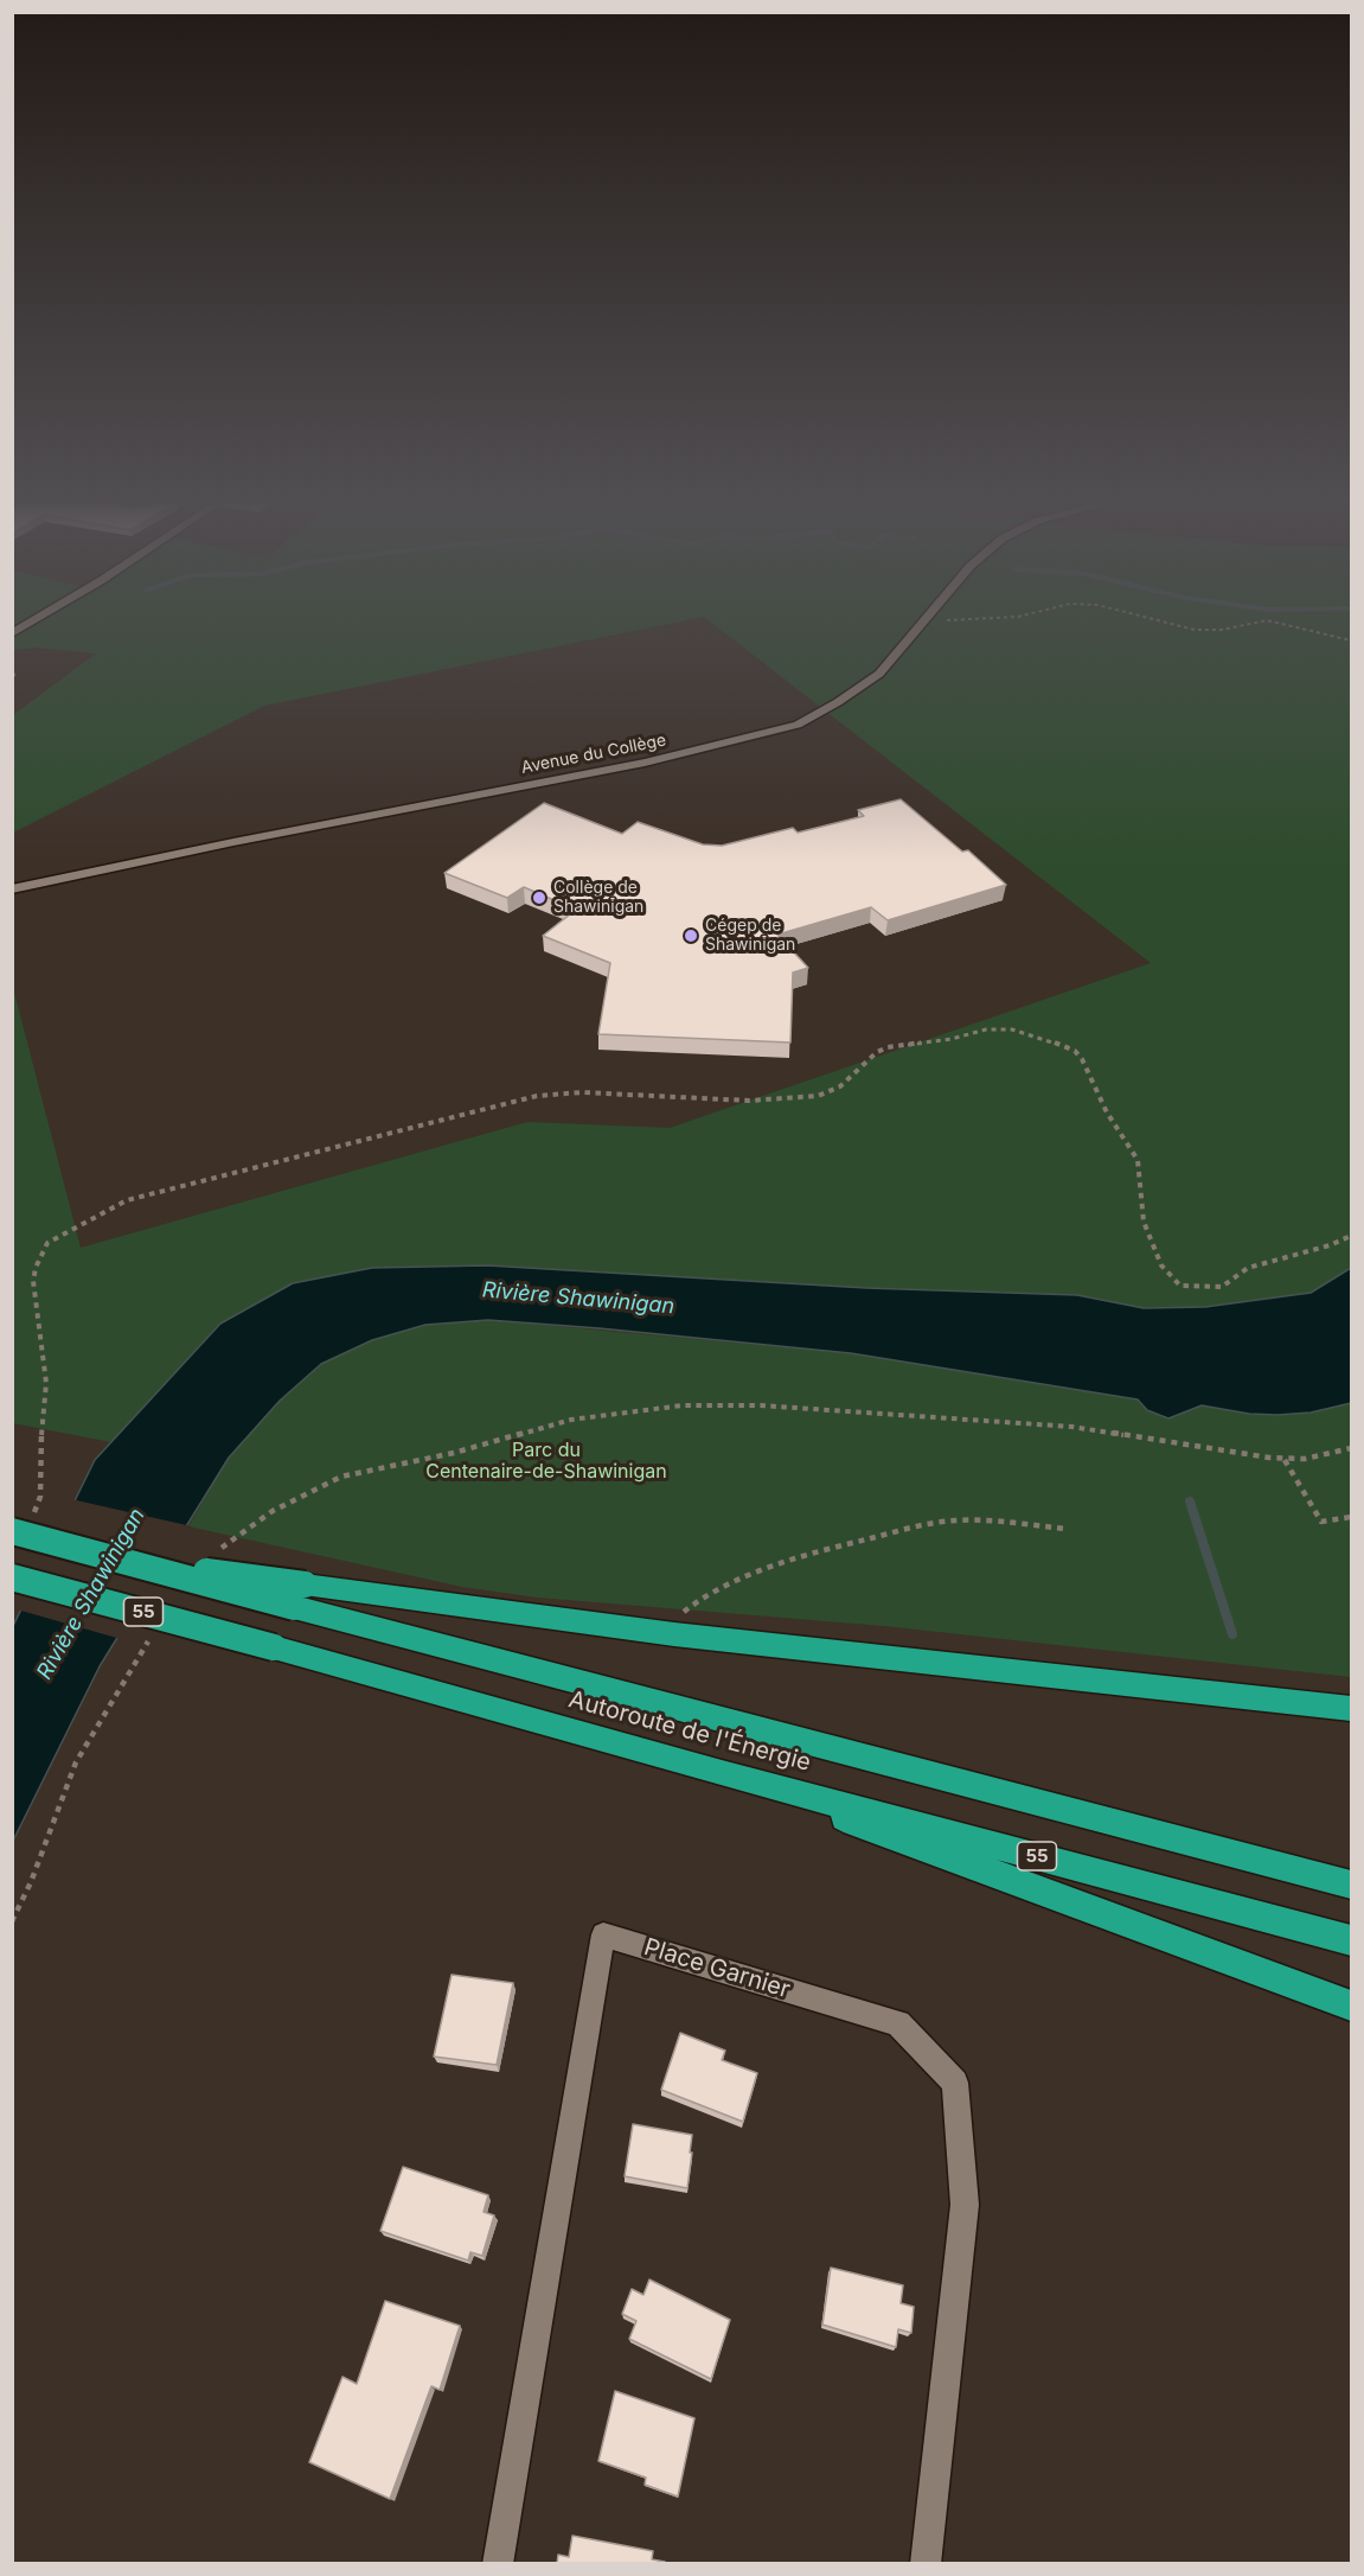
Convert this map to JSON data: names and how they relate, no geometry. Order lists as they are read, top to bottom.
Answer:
{
  "streets": {
    "highway": ["55", "Autoroute de l'Énergie"],
    "street": ["Avenue du Collège", "Place Garnier"]
  },
  "water": ["Rivière Shawinigan"],
  "parks": ["Parc du Centenaire-de-Shawinigan"],
  "places": ["Collège de Shawinigan", "Cégep de Shawinigan"]
}
